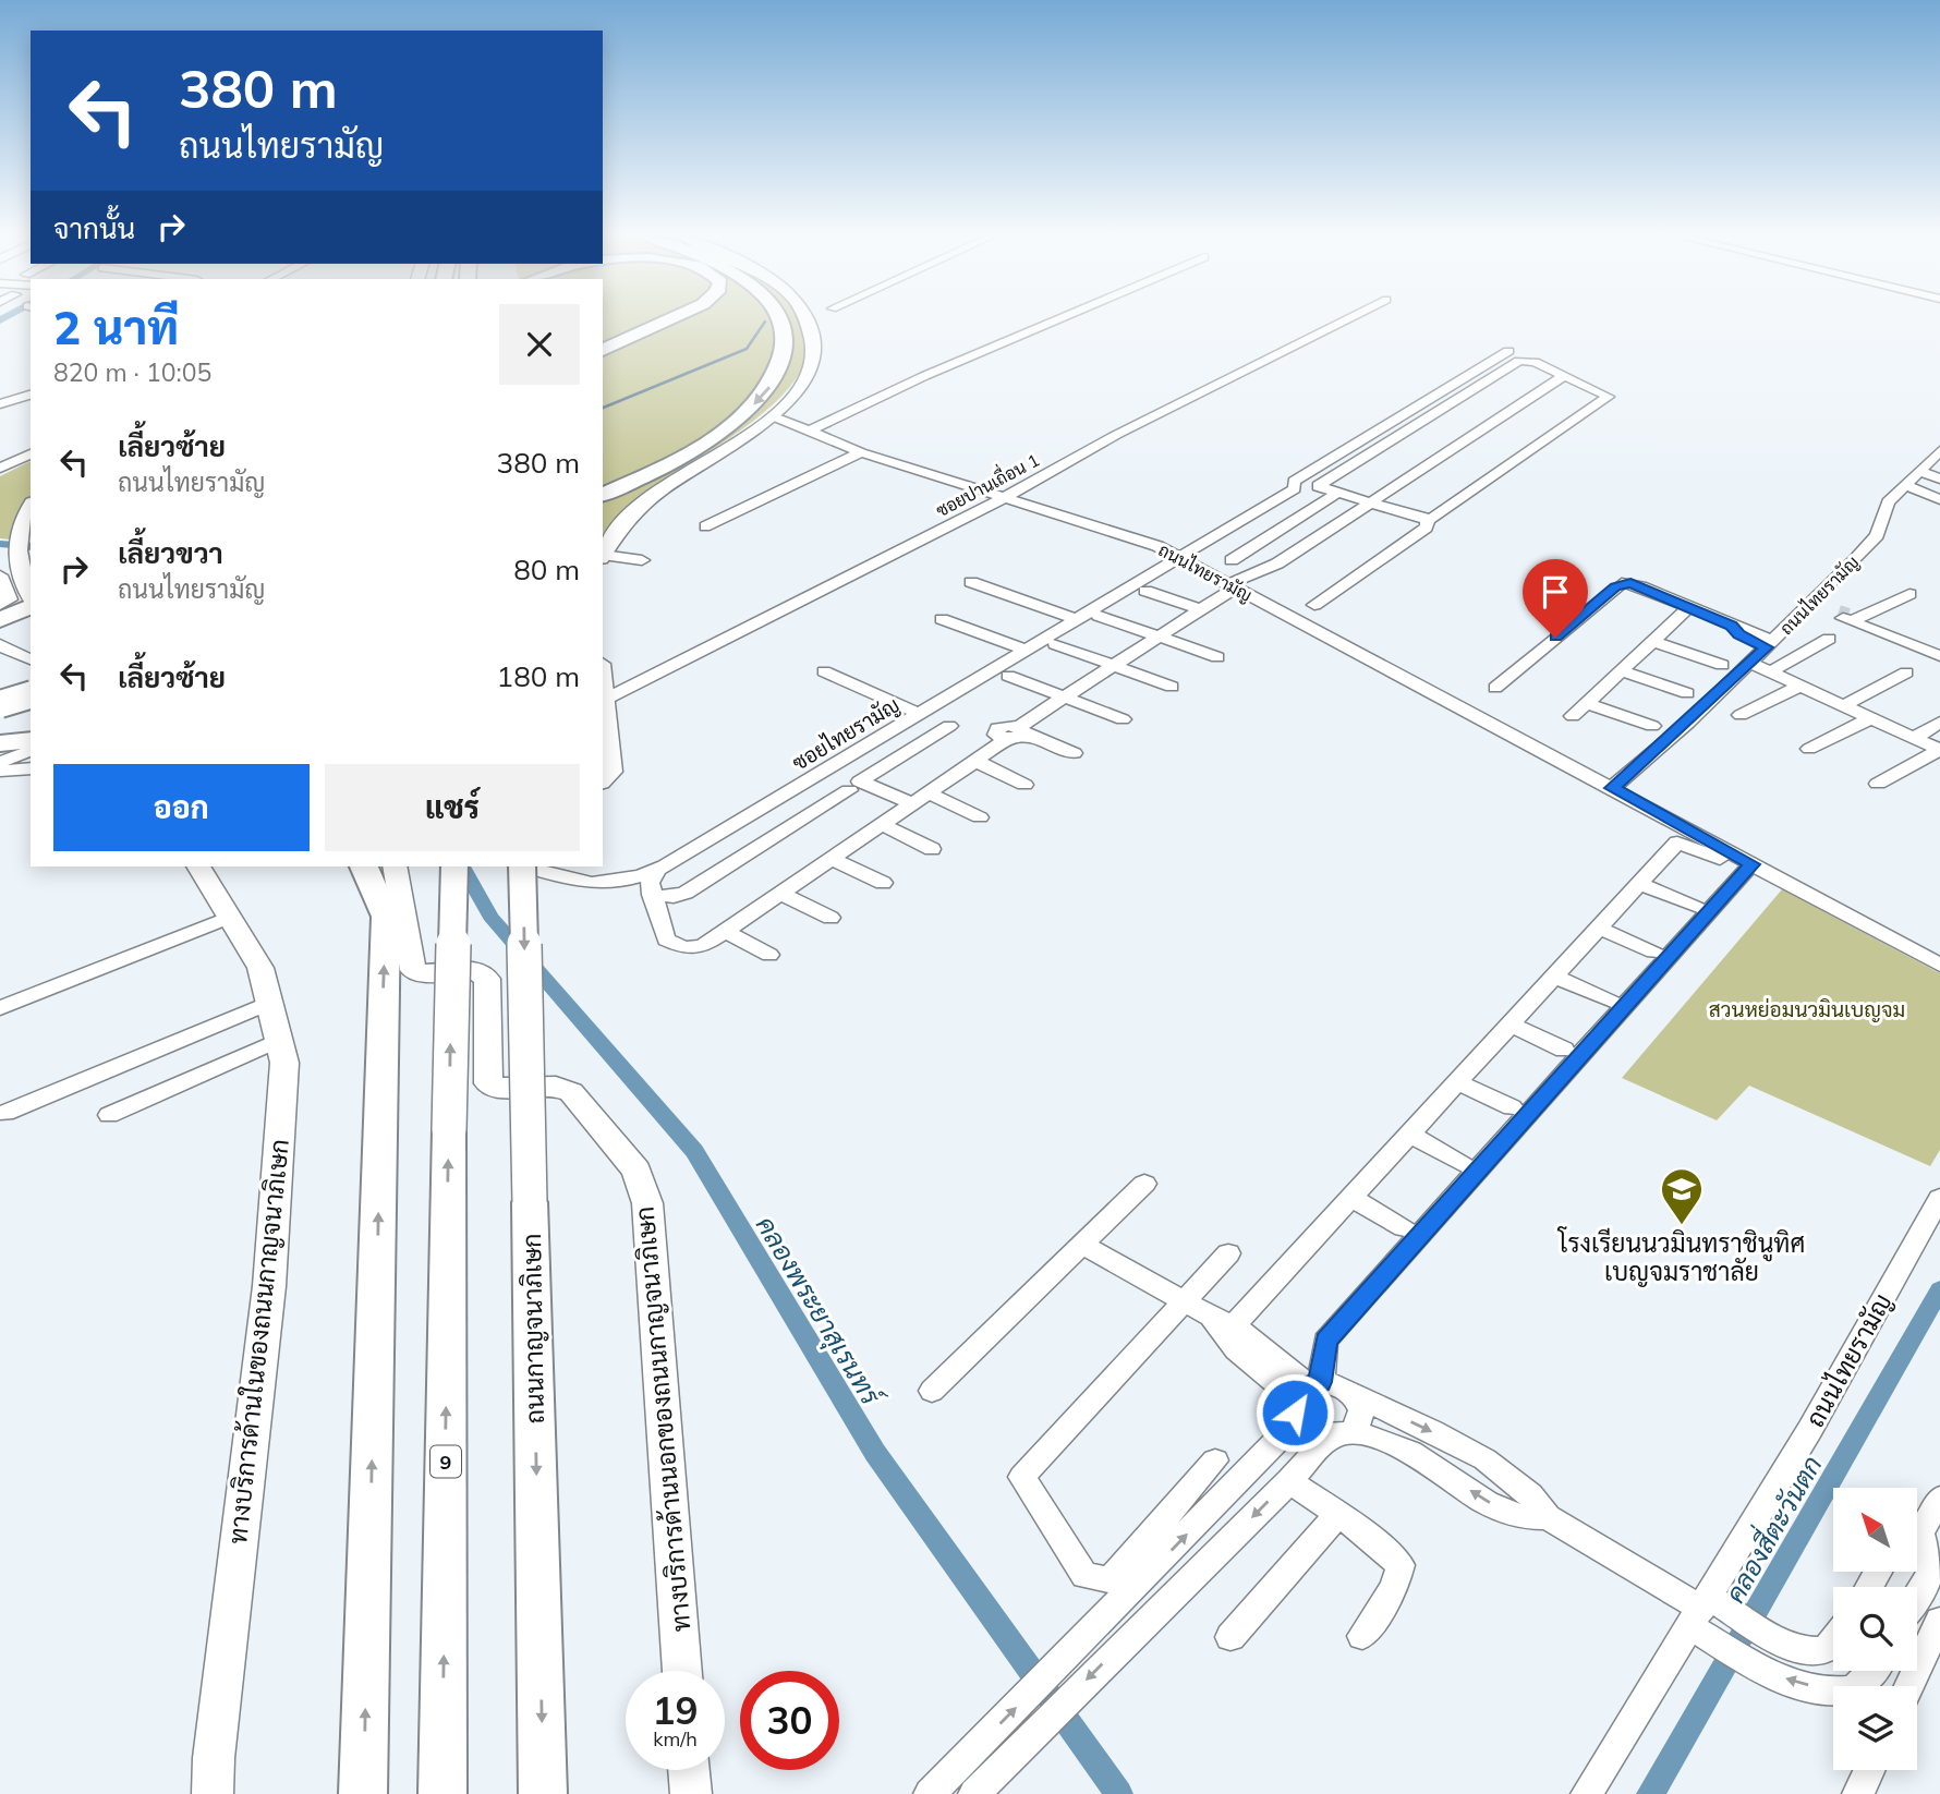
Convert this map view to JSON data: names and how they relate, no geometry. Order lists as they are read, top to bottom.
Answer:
{
  "streets": {
    "highway": ["ถนนกาญจนาภิเษก", "9"],
    "main road": ["ทางบริการด้านในของถนนกาญจนาภิเษก", "ทางบริการด้านนอกของถนนกาญจนาภิเษก"],
    "street": ["ซอยปานเถื่อน 1", "ถนนไทยรามัญ", "ซอยไทยรามัญ"]
  },
  "crossings": [
    ["ซอยปานเถื่อน 1", "ถนนไทยรามัญ"],
    ["ถนนไทยรามัญ", "ซอยไทยรามัญ"]
  ],
  "water": ["คลองพระยาสุเรนทร์", "คลองสี่ตะวันตก"],
  "parks": ["สวนหย่อมนวมินเบญจม"],
  "places": {
    "school or university": ["โรงเรียนนวมินทราชินูทิศ เบญจมราชาลัย"]
  },
  "north": "top left",
  "page": {
    "turn": ["380 m", "ถนนไทยรามัญ"],
    "then": "จากนั้น",
    "heading": ["2 นาที", "820 m · 10:05"],
    "list": [
      {
        "name": "เลี้ยวซ้าย",
        "note": "ถนนไทยรามัญ",
        "value": "380 m"
      },
      {
        "name": "เลี้ยวขวา",
        "note": "ถนนไทยรามัญ",
        "value": "80 m"
      },
      {
        "name": "เลี้ยวซ้าย",
        "value": "180 m"
      }
    ],
    "buttons": ["ออก", "แชร์"],
    "speed": "19 km/h",
    "limit": "30"
  }
}
